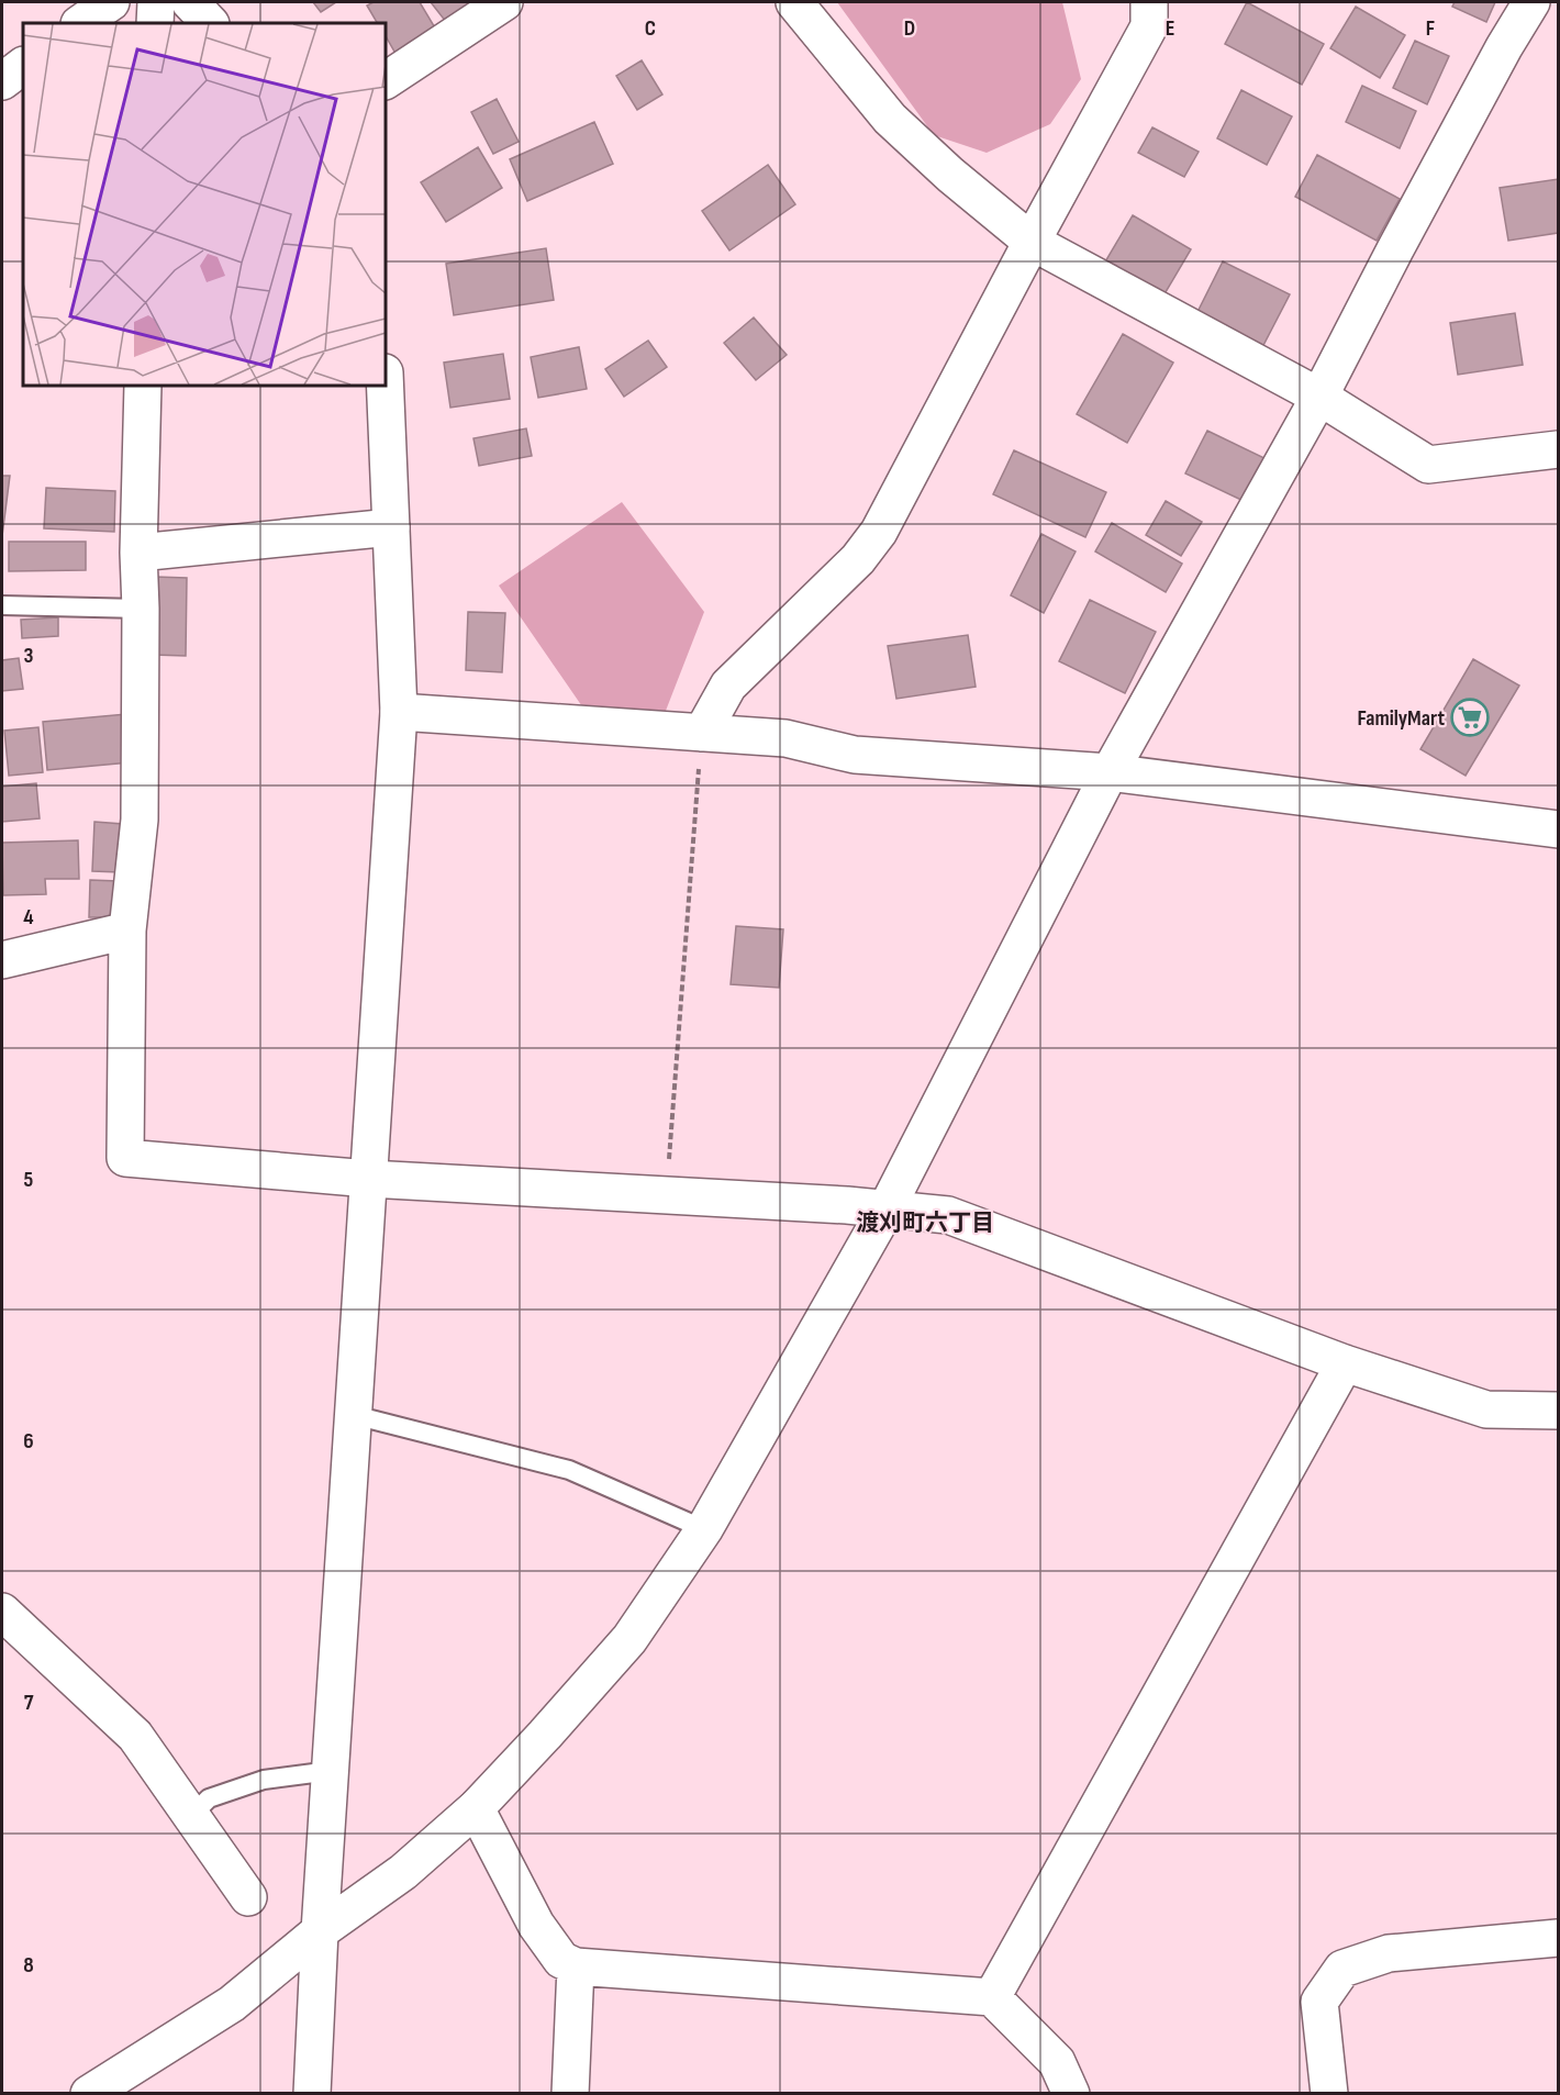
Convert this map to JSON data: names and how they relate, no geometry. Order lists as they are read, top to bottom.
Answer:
{
  "districts": ["渡刈町六丁目"],
  "places": {
    "supermarket": ["FamilyMart"]
  },
  "grid": {
    "columns": [
      "C",
      "D",
      "E",
      "F"
    ],
    "rows": [
      "3",
      "4",
      "5",
      "6",
      "7",
      "8"
    ]
  }
}
